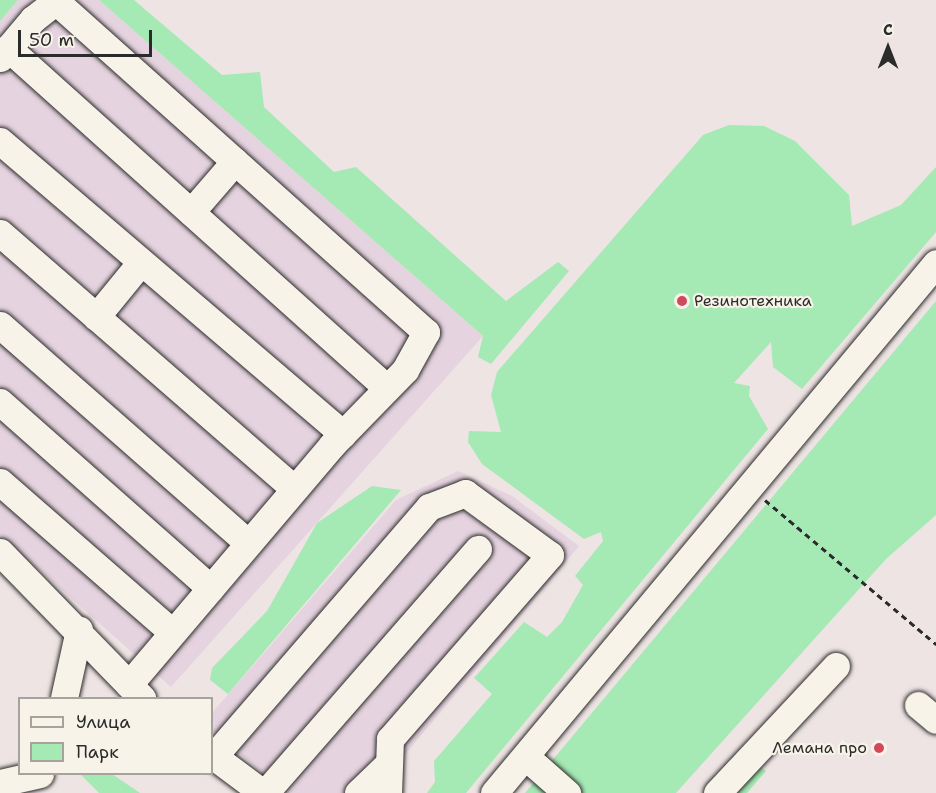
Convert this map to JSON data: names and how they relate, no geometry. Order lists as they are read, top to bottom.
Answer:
{
  "places": ["Резинотехника", "Лемана про"],
  "legend": ["Улица", "Парк"],
  "scale_bar": "50 m",
  "north": "top"
}
